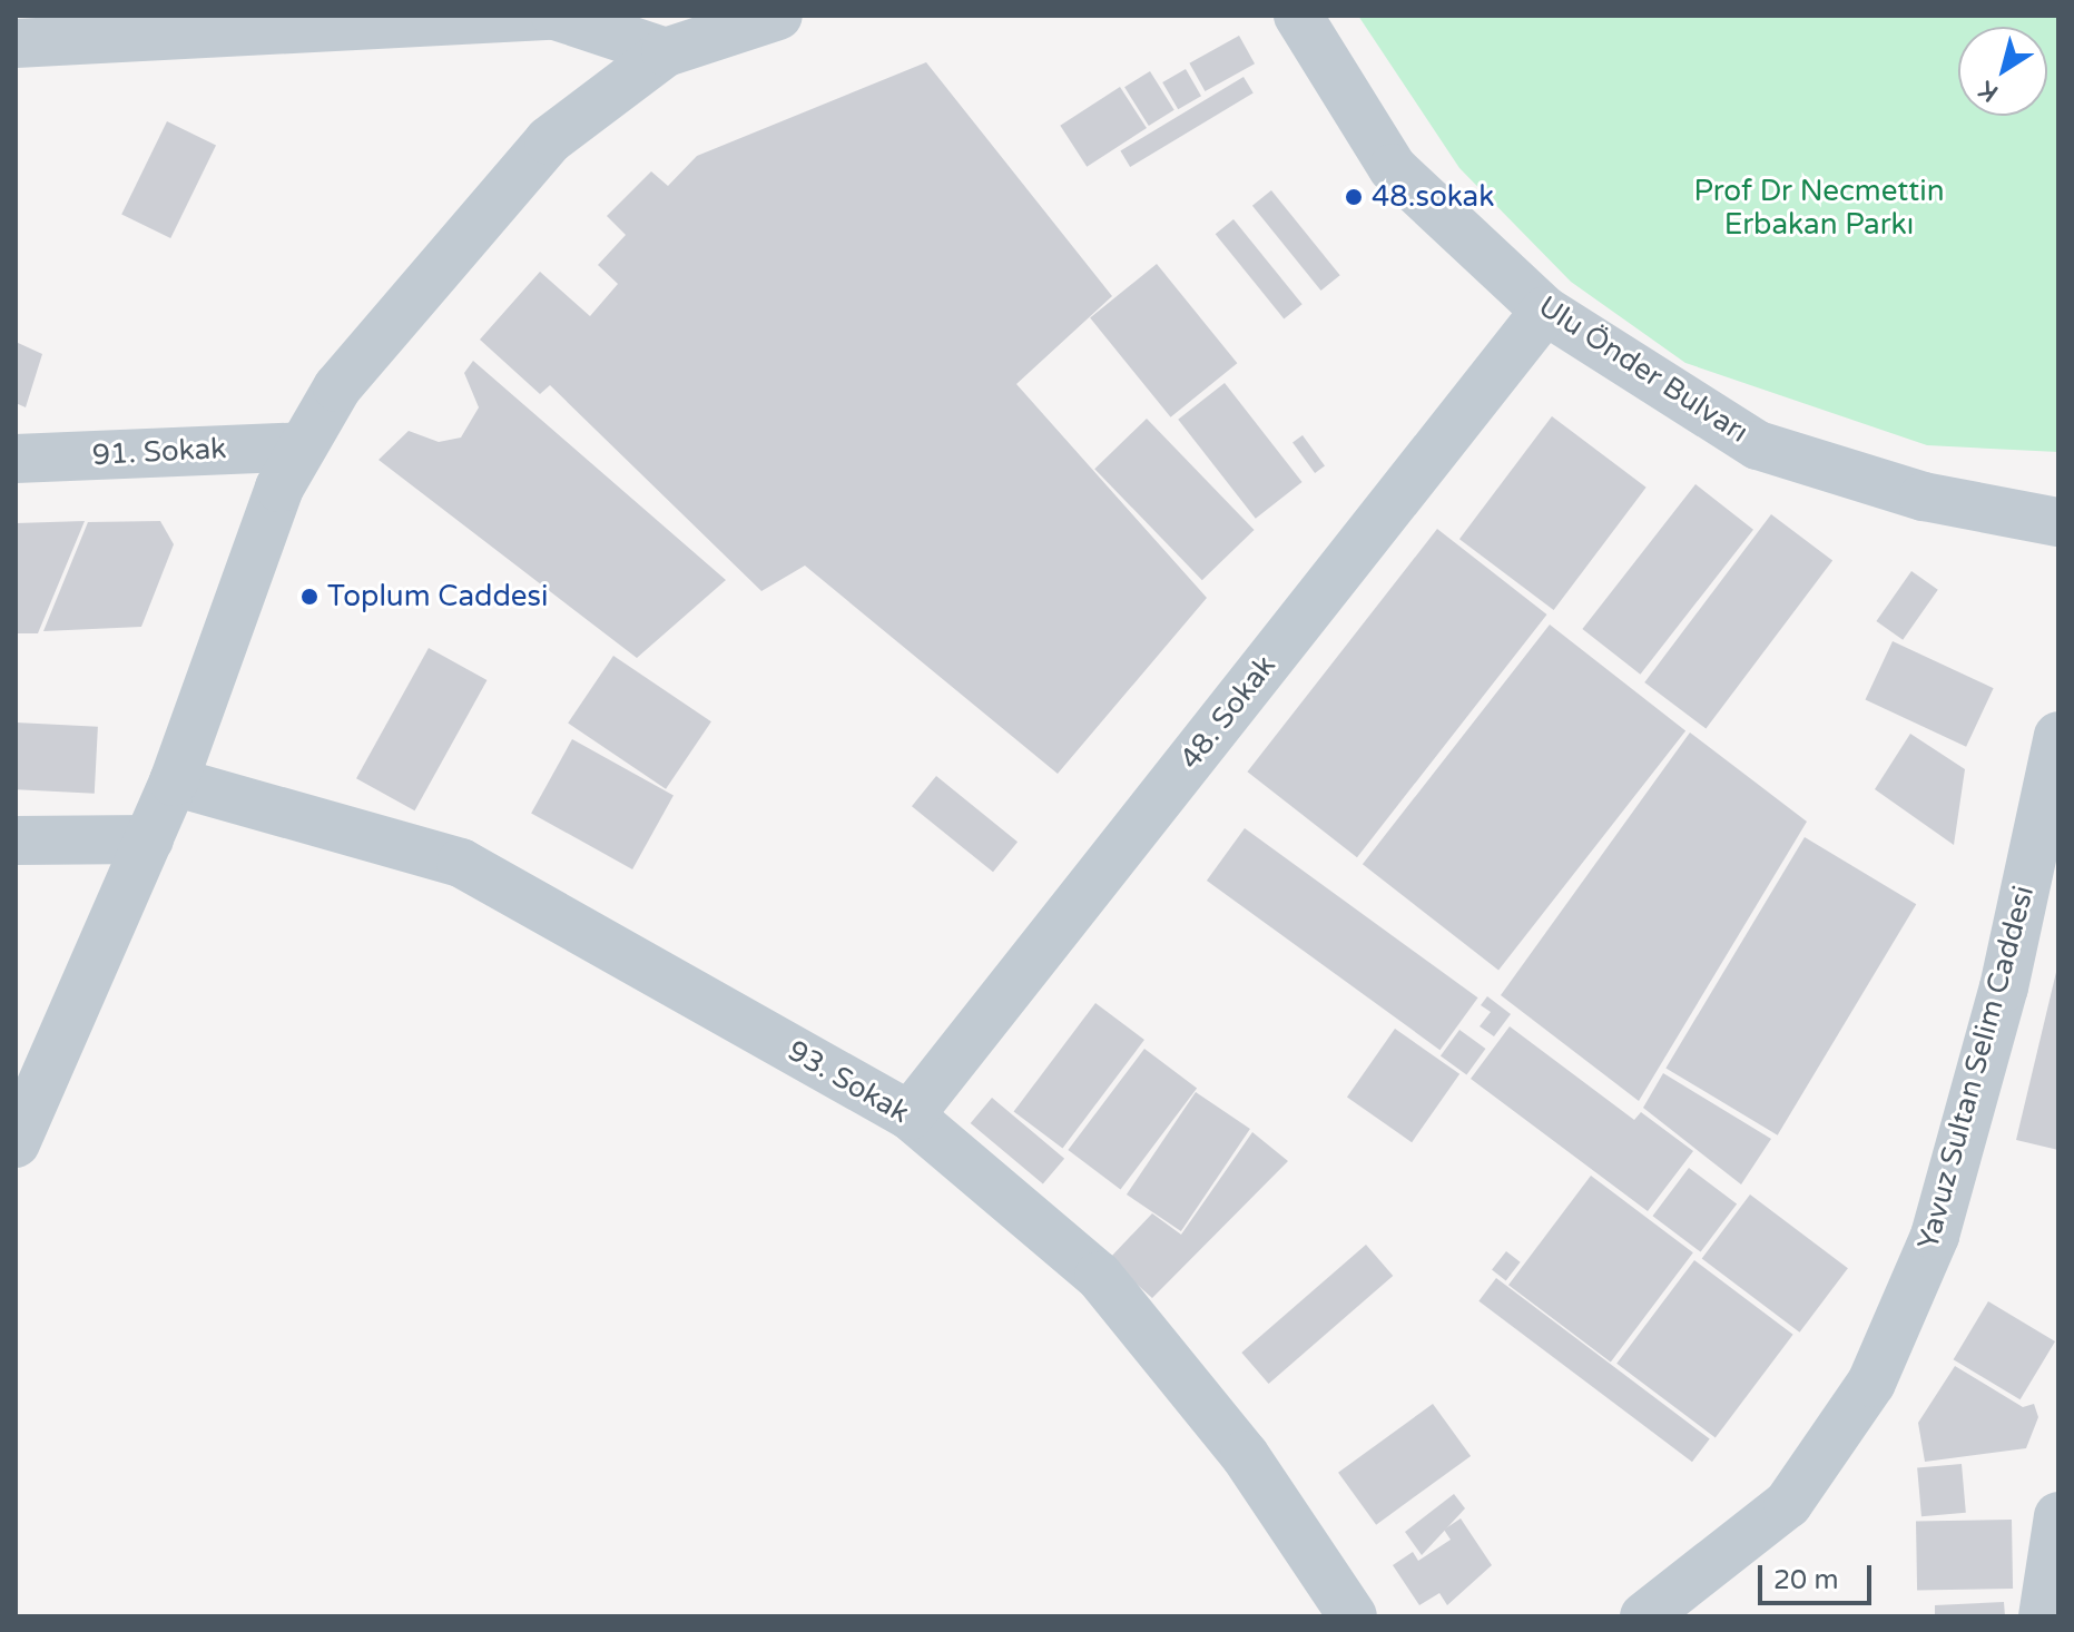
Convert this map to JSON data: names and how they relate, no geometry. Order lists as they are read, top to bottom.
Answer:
{
  "streets": {
    "street": [
      "Ulu Önder Bulvarı",
      "91. Sokak",
      "48. Sokak",
      "Yavuz Sultan Selim Caddesi",
      "93. Sokak"
    ]
  },
  "crossings": [
    ["Ulu Önder Bulvarı", "48. Sokak"],
    ["48. Sokak", "93. Sokak"]
  ],
  "parks": ["Prof Dr Necmettin Erbakan Parkı"],
  "places": ["48.sokak", "Toplum Caddesi"],
  "scale_bar": "20 m",
  "north": "bottom left"
}
